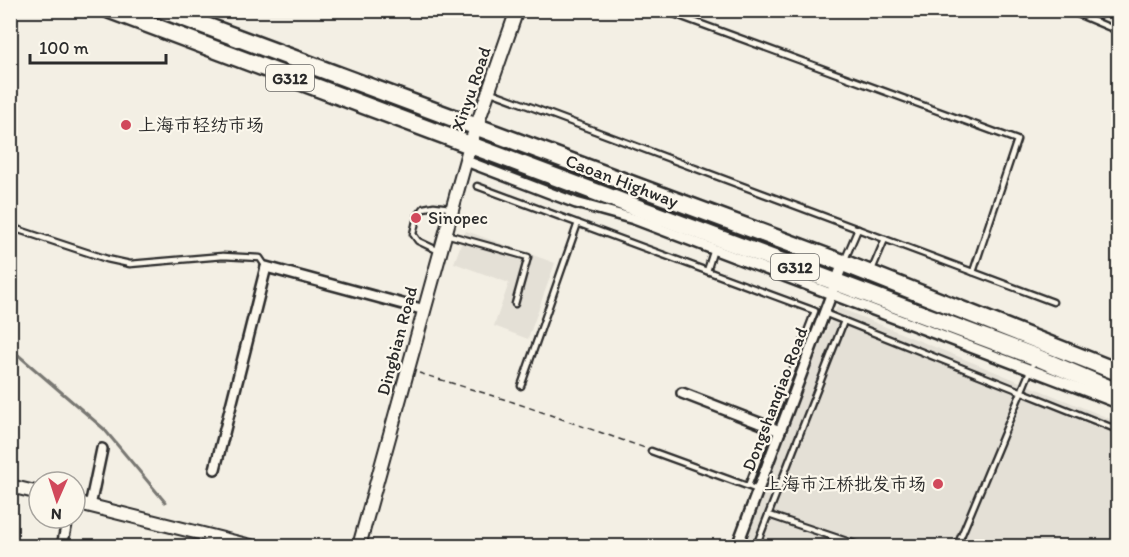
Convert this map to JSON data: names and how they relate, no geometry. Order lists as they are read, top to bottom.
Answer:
{
  "streets": {
    "highway": ["G312", "Caoan Highway"],
    "street": ["Xinyu Road", "Dingbian Road", "Dongshanqiao Road"]
  },
  "crossings": [
    ["Xinyu Road", "Caoan Highway"],
    ["Xinyu Road", "Dingbian Road"],
    ["Caoan Highway", "Dingbian Road"],
    ["Caoan Highway", "Dongshanqiao Road"]
  ],
  "places": ["上海市轻纺市场", "Sinopec", "上海市江桥批发市场"],
  "scale_bar": "100 m",
  "north": "bottom"
}
